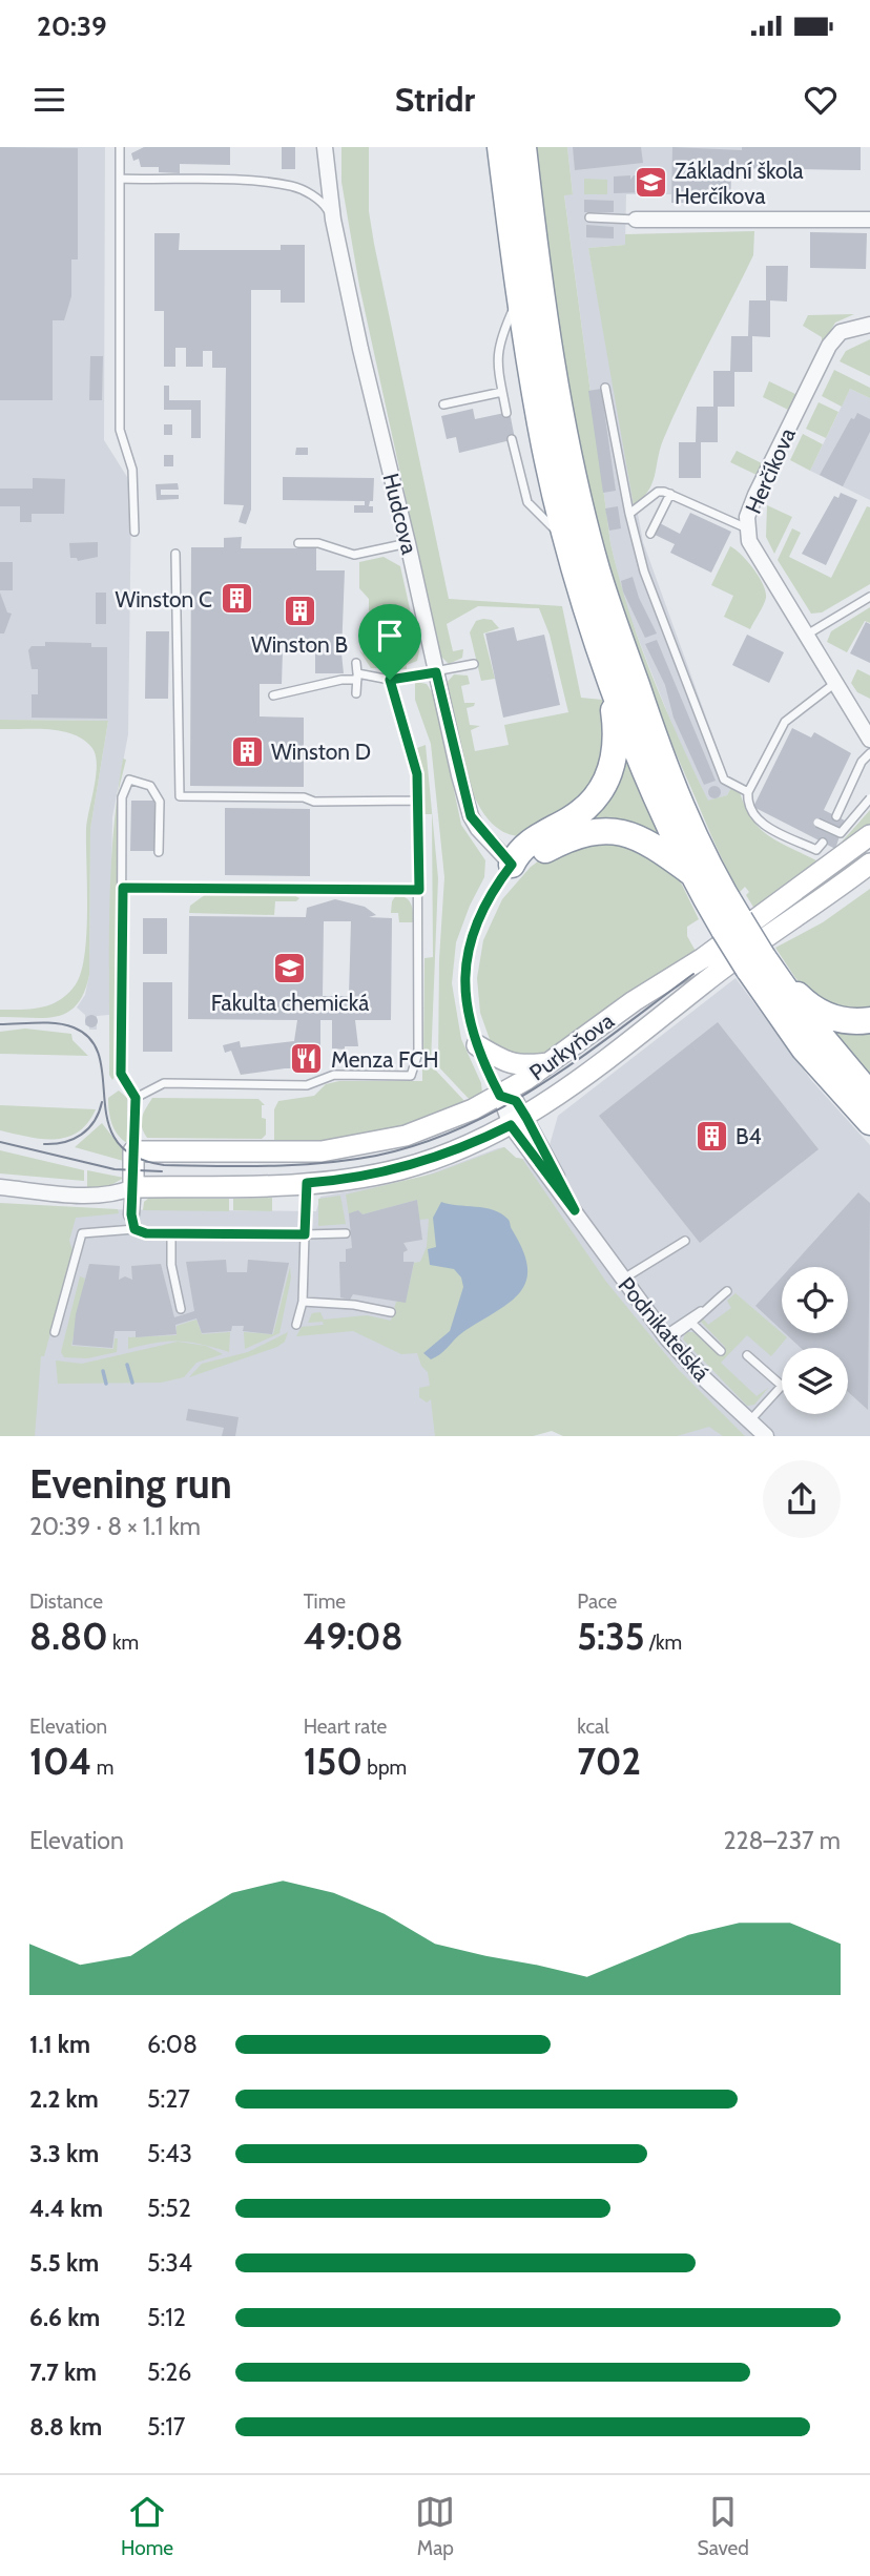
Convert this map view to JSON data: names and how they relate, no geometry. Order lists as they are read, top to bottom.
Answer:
{
  "streets": {
    "street": [
      "Herčíkova",
      "Hudcova",
      "Purkyňova",
      "Podnikatelská"
    ]
  },
  "crossings": [
    ["Purkyňova", "Podnikatelská"]
  ],
  "places": {
    "school or university": ["Základní škola Herčíkova", "Fakulta chemická"],
    "building": [
      "Winston C",
      "Winston B",
      "Winston D",
      "B4"
    ],
    "restaurant": ["Menza FCH"]
  },
  "page": {
    "status": "20:39",
    "header": "Stridr",
    "heading": ["Evening run", "20:39 · 8 × 1.1 km"],
    "stats": [
      ["Distance", "8.80 km"],
      ["Time", "49:08"],
      ["Pace", "5:35 /km"],
      ["Elevation", "104 m"],
      ["Heart rate", "150 bpm"],
      ["kcal", "702"]
    ],
    "chart": ["Elevation", "228–237 m"],
    "list": [
      {
        "name": "1.1 km",
        "note": "6:08"
      },
      {
        "name": "2.2 km",
        "note": "5:27"
      },
      {
        "name": "3.3 km",
        "note": "5:43"
      },
      {
        "name": "4.4 km",
        "note": "5:52"
      },
      {
        "name": "5.5 km",
        "note": "5:34"
      },
      {
        "name": "6.6 km",
        "note": "5:12"
      },
      {
        "name": "7.7 km",
        "note": "5:26"
      },
      {
        "name": "8.8 km",
        "note": "5:17"
      }
    ],
    "tabs": ["Home", "Map", "Saved"]
  }
}
